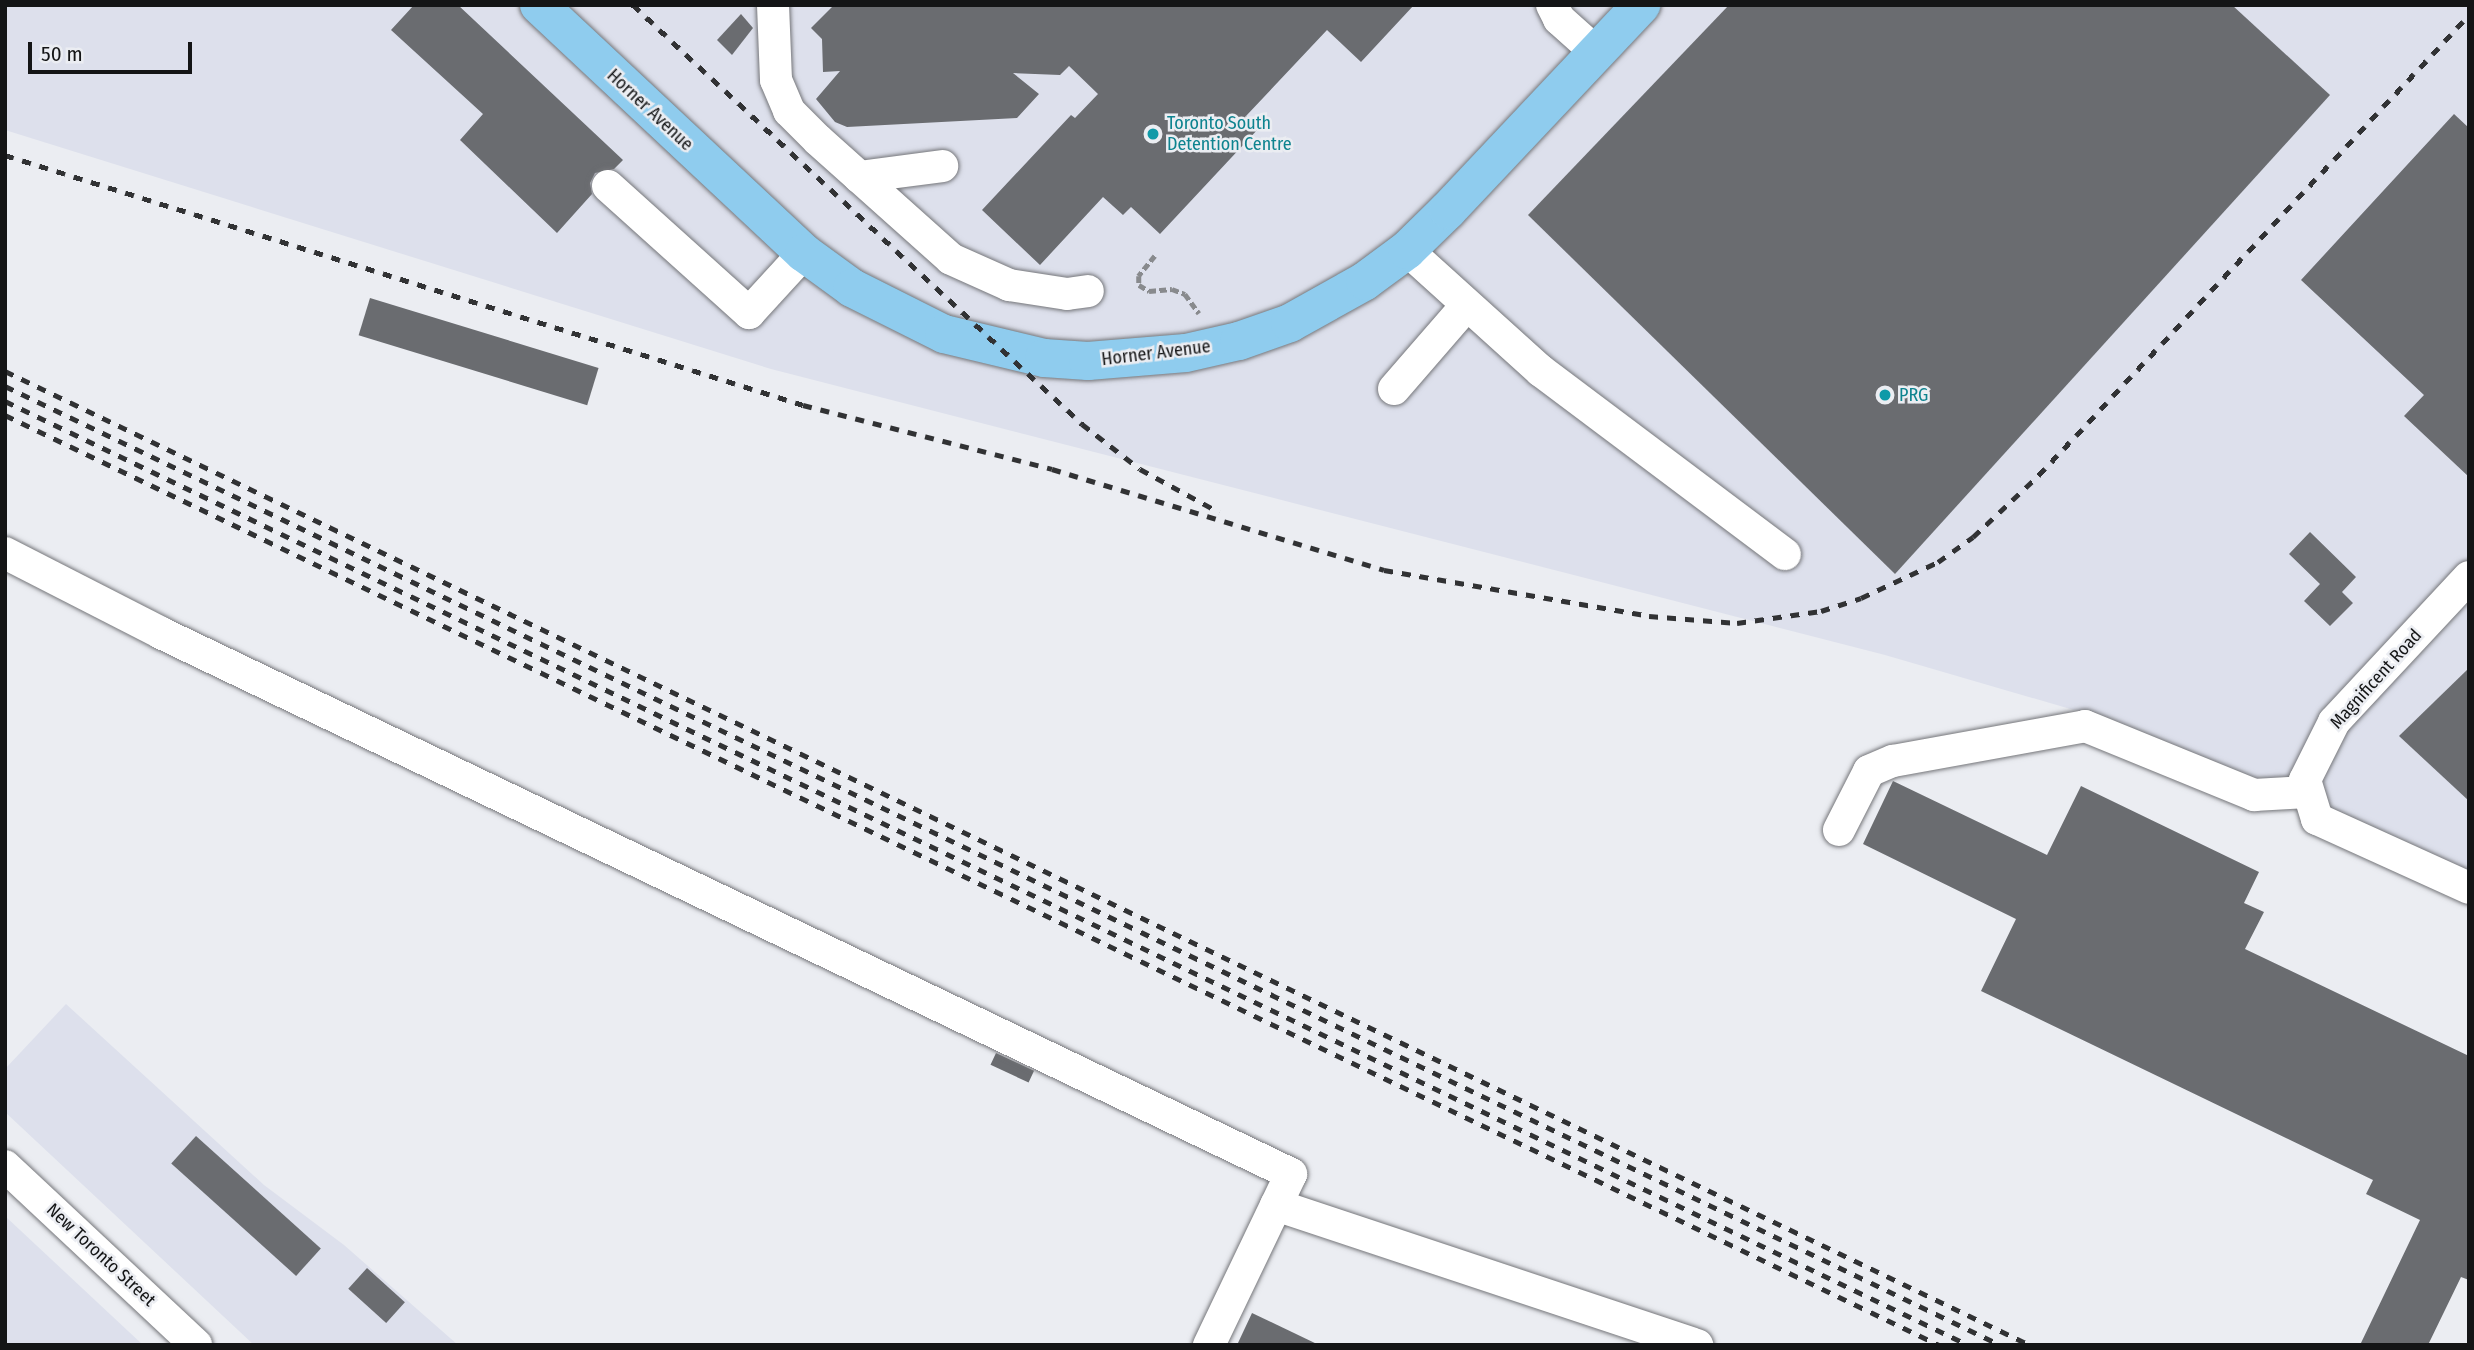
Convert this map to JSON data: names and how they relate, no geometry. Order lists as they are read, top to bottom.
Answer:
{
  "streets": {
    "main road": ["Horner Avenue"],
    "street": ["Magnificent Road", "New Toronto Street"]
  },
  "places": ["Toronto South Detention Centre", "PRG"],
  "scale_bar": "50 m"
}
